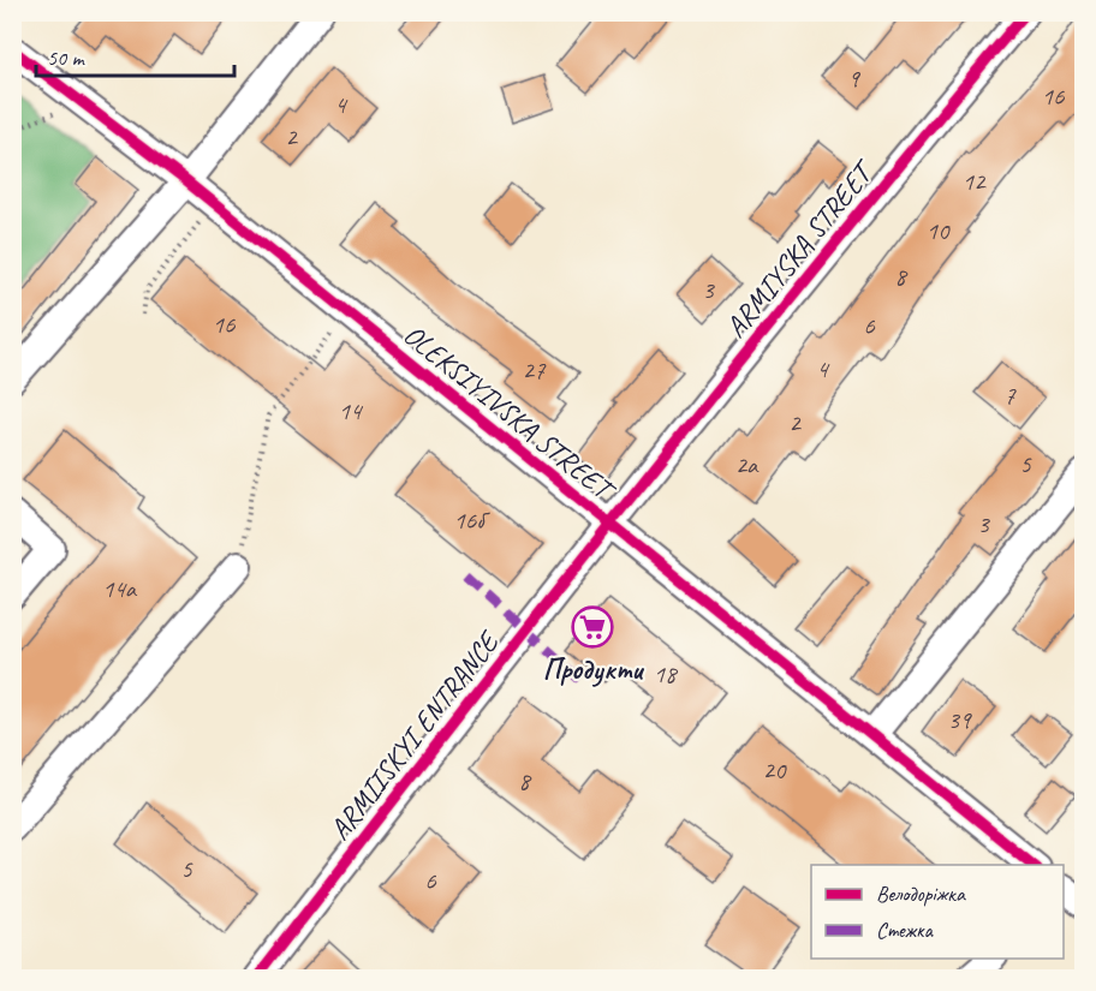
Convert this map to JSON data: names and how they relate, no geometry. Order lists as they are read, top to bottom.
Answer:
{
  "streets": {
    "street": ["ARMIYSKA STREET", "OLEKSIYIVSKA STREET", "ARMIISKYI ENTRANCE"]
  },
  "crossings": [
    ["ARMIYSKA STREET", "OLEKSIYIVSKA STREET"],
    ["ARMIYSKA STREET", "ARMIISKYI ENTRANCE"],
    ["OLEKSIYIVSKA STREET", "ARMIISKYI ENTRANCE"]
  ],
  "places": {
    "supermarket": ["Продукти"]
  },
  "house_numbers": [
    "9",
    "16",
    "4",
    "2",
    "12",
    "10",
    "8",
    "3",
    "16",
    "6",
    "4",
    "27",
    "7",
    "14",
    "2",
    "5",
    "2а",
    "16б",
    "3",
    "14а",
    "18",
    "39",
    "20",
    "8",
    "5",
    "6"
  ],
  "legend": ["Велодоріжка", "Стежка"],
  "scale_bar": "50 m"
}
